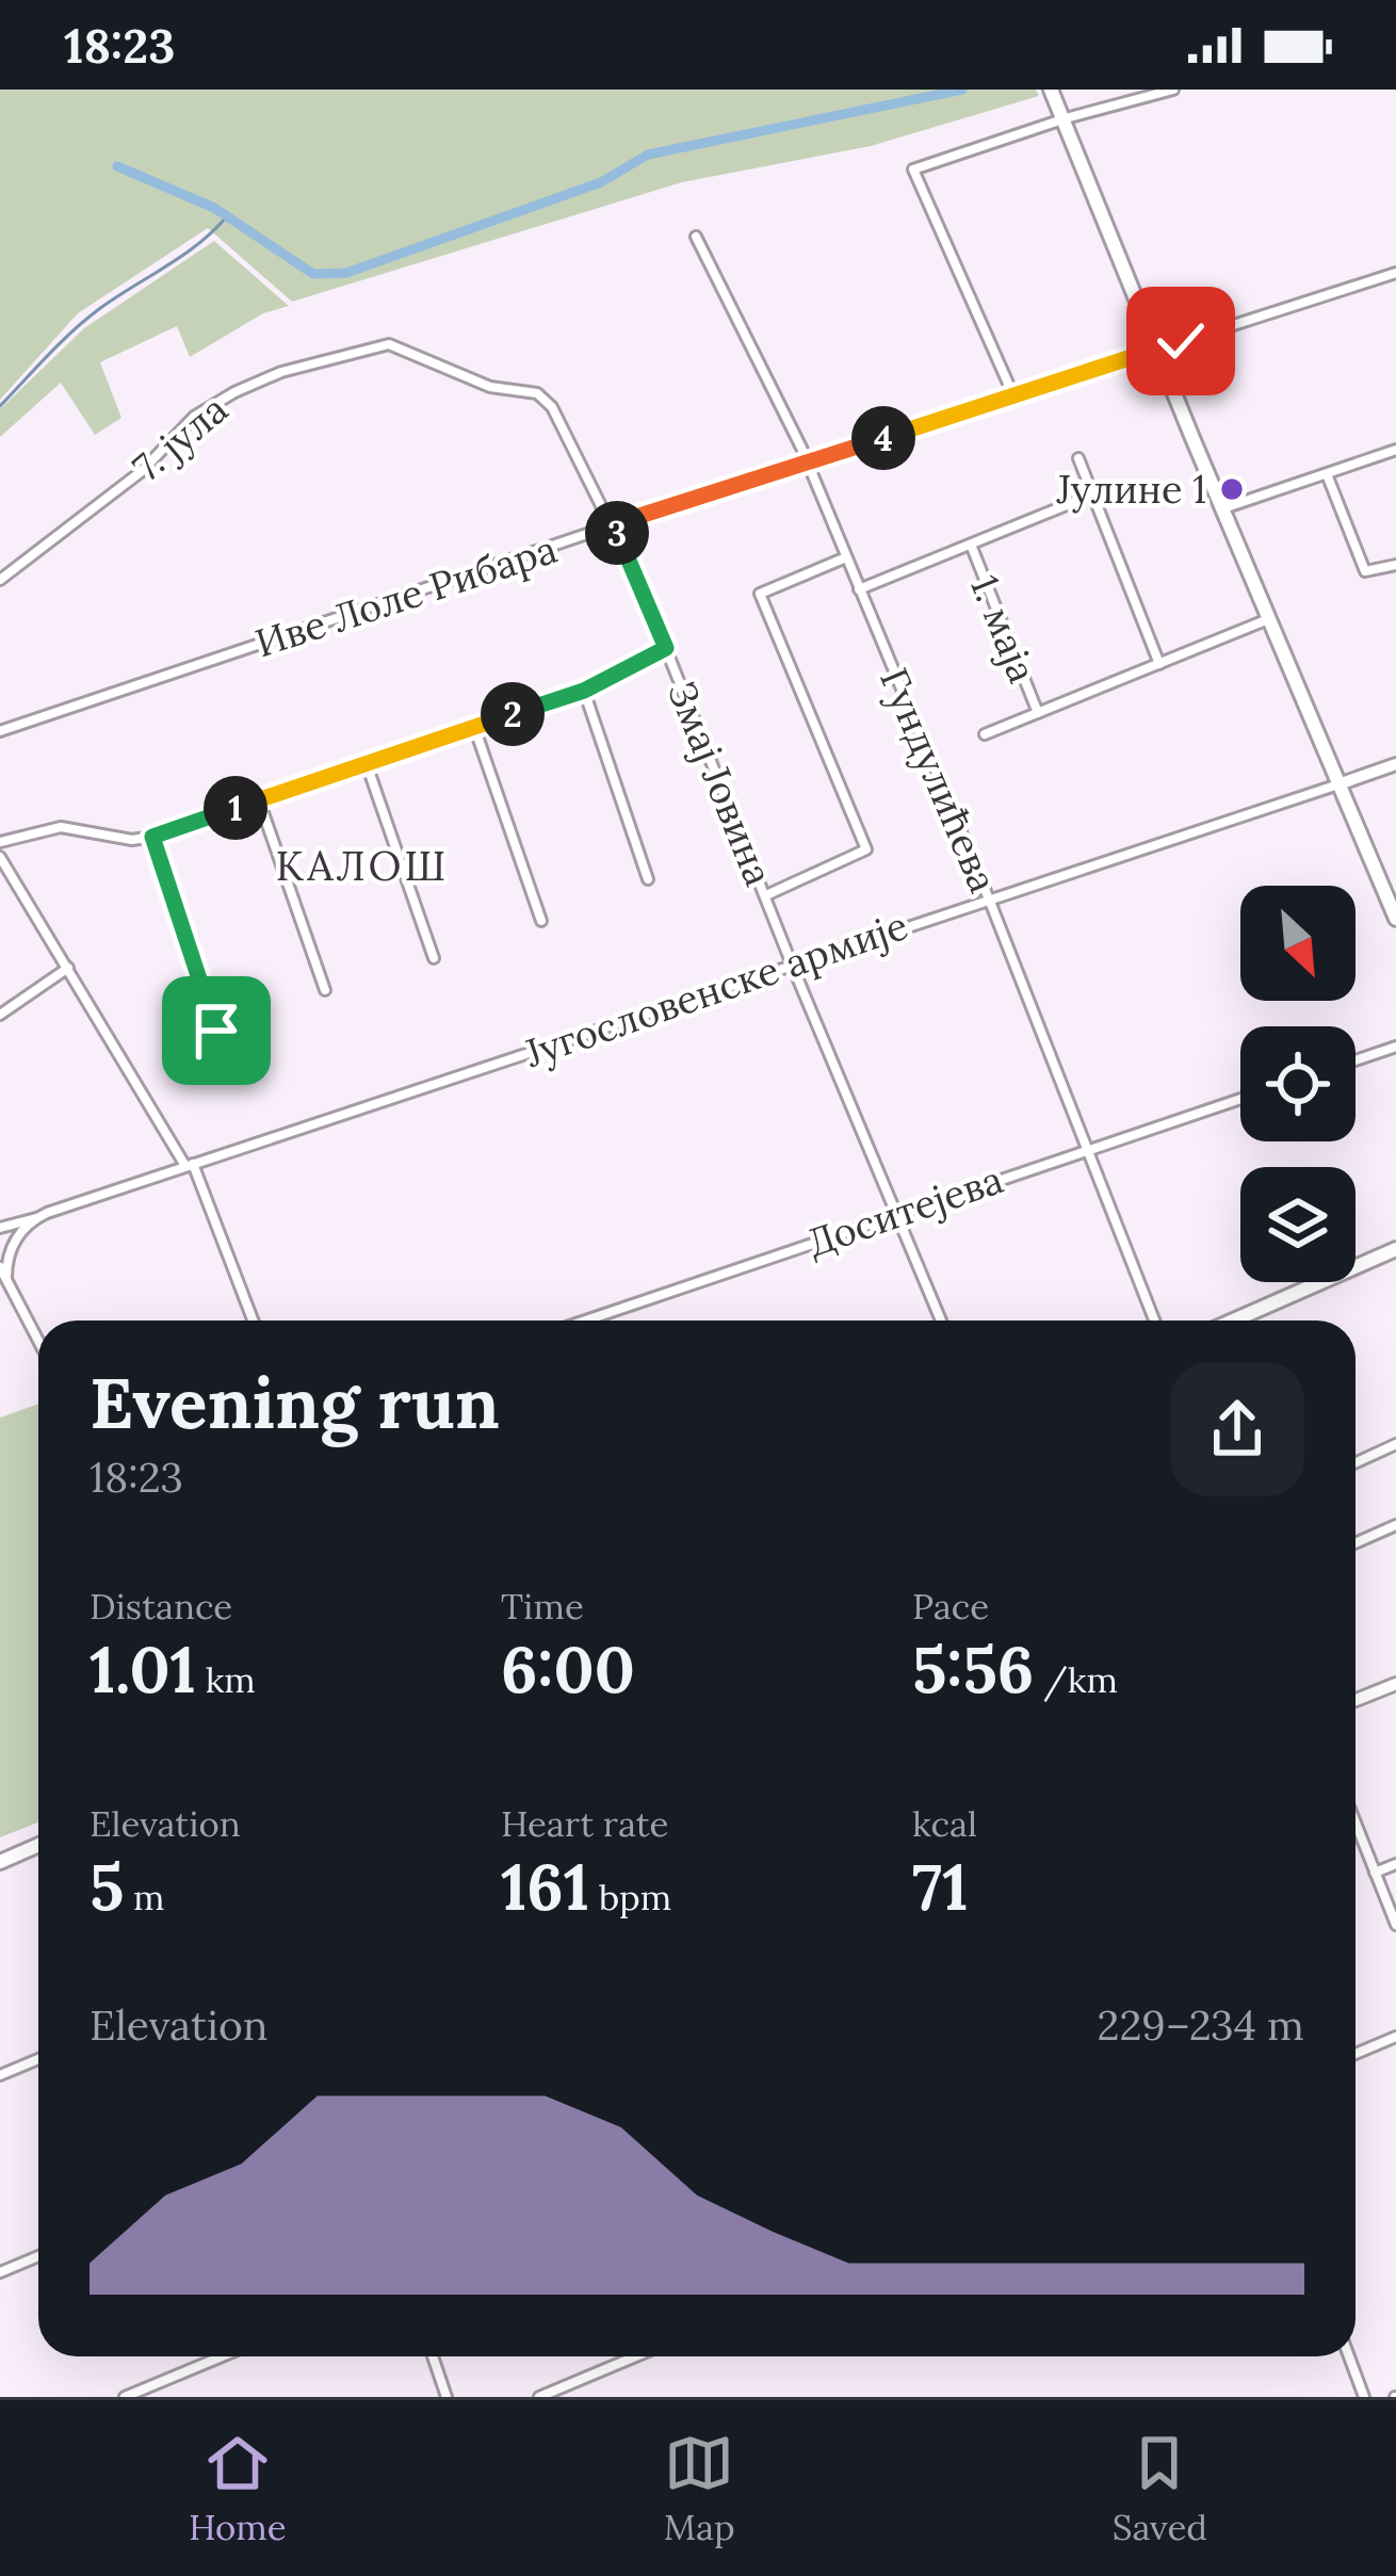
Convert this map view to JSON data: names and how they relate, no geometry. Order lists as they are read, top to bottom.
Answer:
{
  "streets": {
    "street": [
      "7. јула",
      "Иве Лоле Рибара",
      "1. маја",
      "Гундулићева",
      "Змај Јовина",
      "Југословенске армије",
      "Доситејева"
    ]
  },
  "crossings": [
    ["7. јула", "Змај Јовина"],
    ["Иве Лоле Рибара", "Гундулићева"],
    ["Иве Лоле Рибара", "Змај Јовина"],
    ["Гундулићева", "Југословенске армије"],
    ["Гундулићева", "Доситејева"],
    ["Змај Јовина", "Југословенске армије"],
    ["Змај Јовина", "Доситејева"]
  ],
  "districts": ["КАЛОШ"],
  "places": ["Јулине 1"],
  "north": "bottom right",
  "page": {
    "status": "18:23",
    "pins": [
      "4",
      "3",
      "2",
      "1"
    ],
    "heading": ["Evening run", "18:23"],
    "stats": [
      ["Distance", "1.01 km"],
      ["Time", "6:00"],
      ["Pace", "5:56 /km"],
      ["Elevation", "5 m"],
      ["Heart rate", "161 bpm"],
      ["kcal", "71"]
    ],
    "chart": ["Elevation", "229–234 m"],
    "tabs": ["Home", "Map", "Saved"]
  }
}
